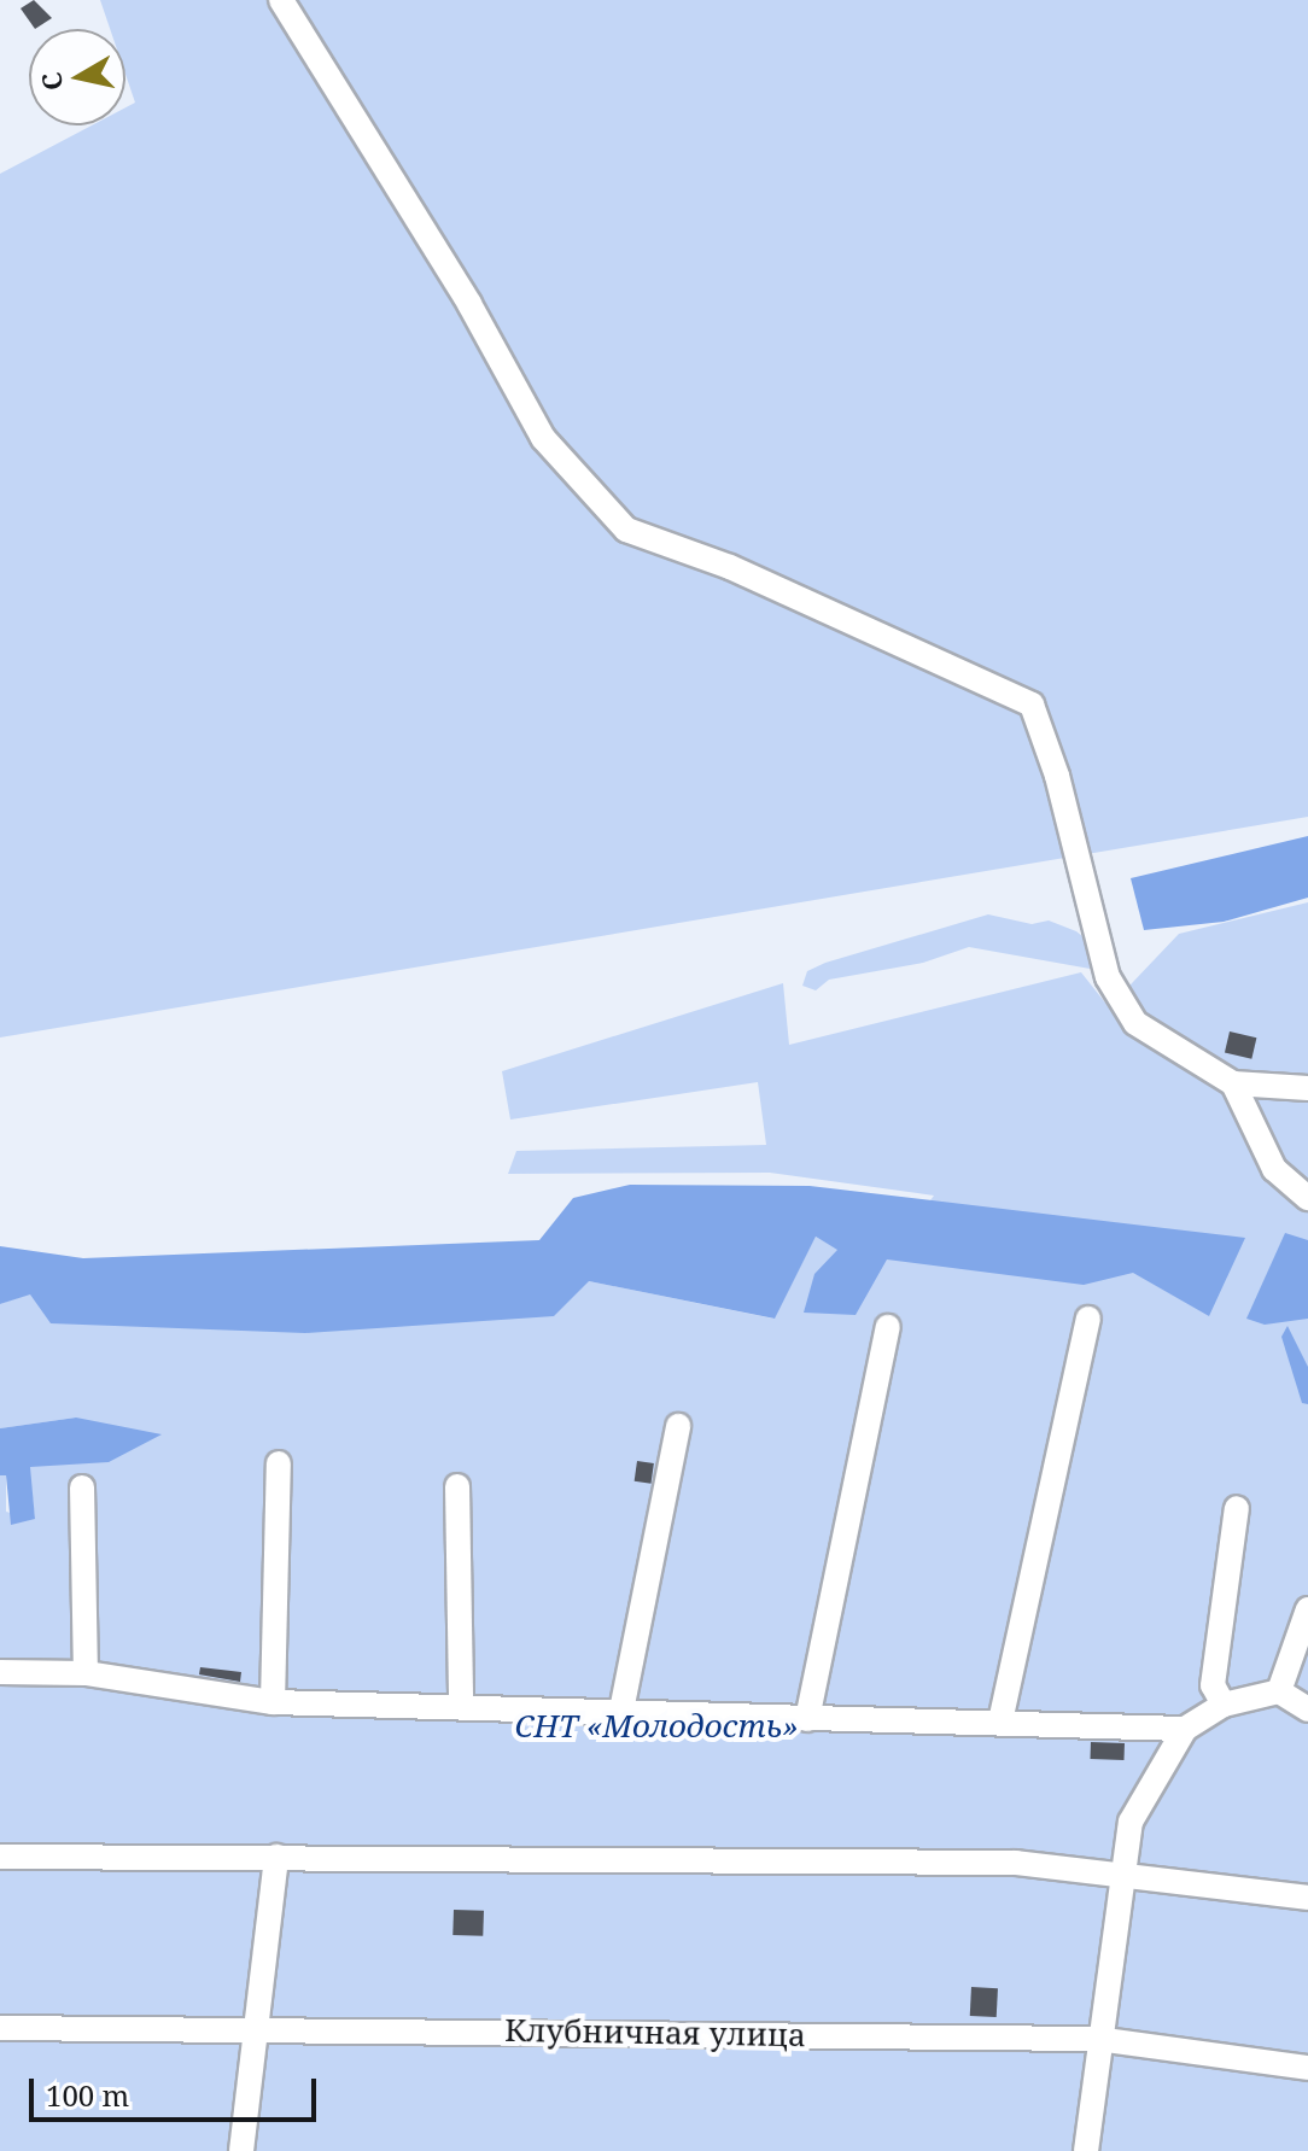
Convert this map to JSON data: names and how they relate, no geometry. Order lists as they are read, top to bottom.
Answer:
{
  "streets": {
    "street": ["Клубничная улица"]
  },
  "parks": ["СНТ «Молодость»"],
  "scale_bar": "100 m",
  "north": "left"
}
